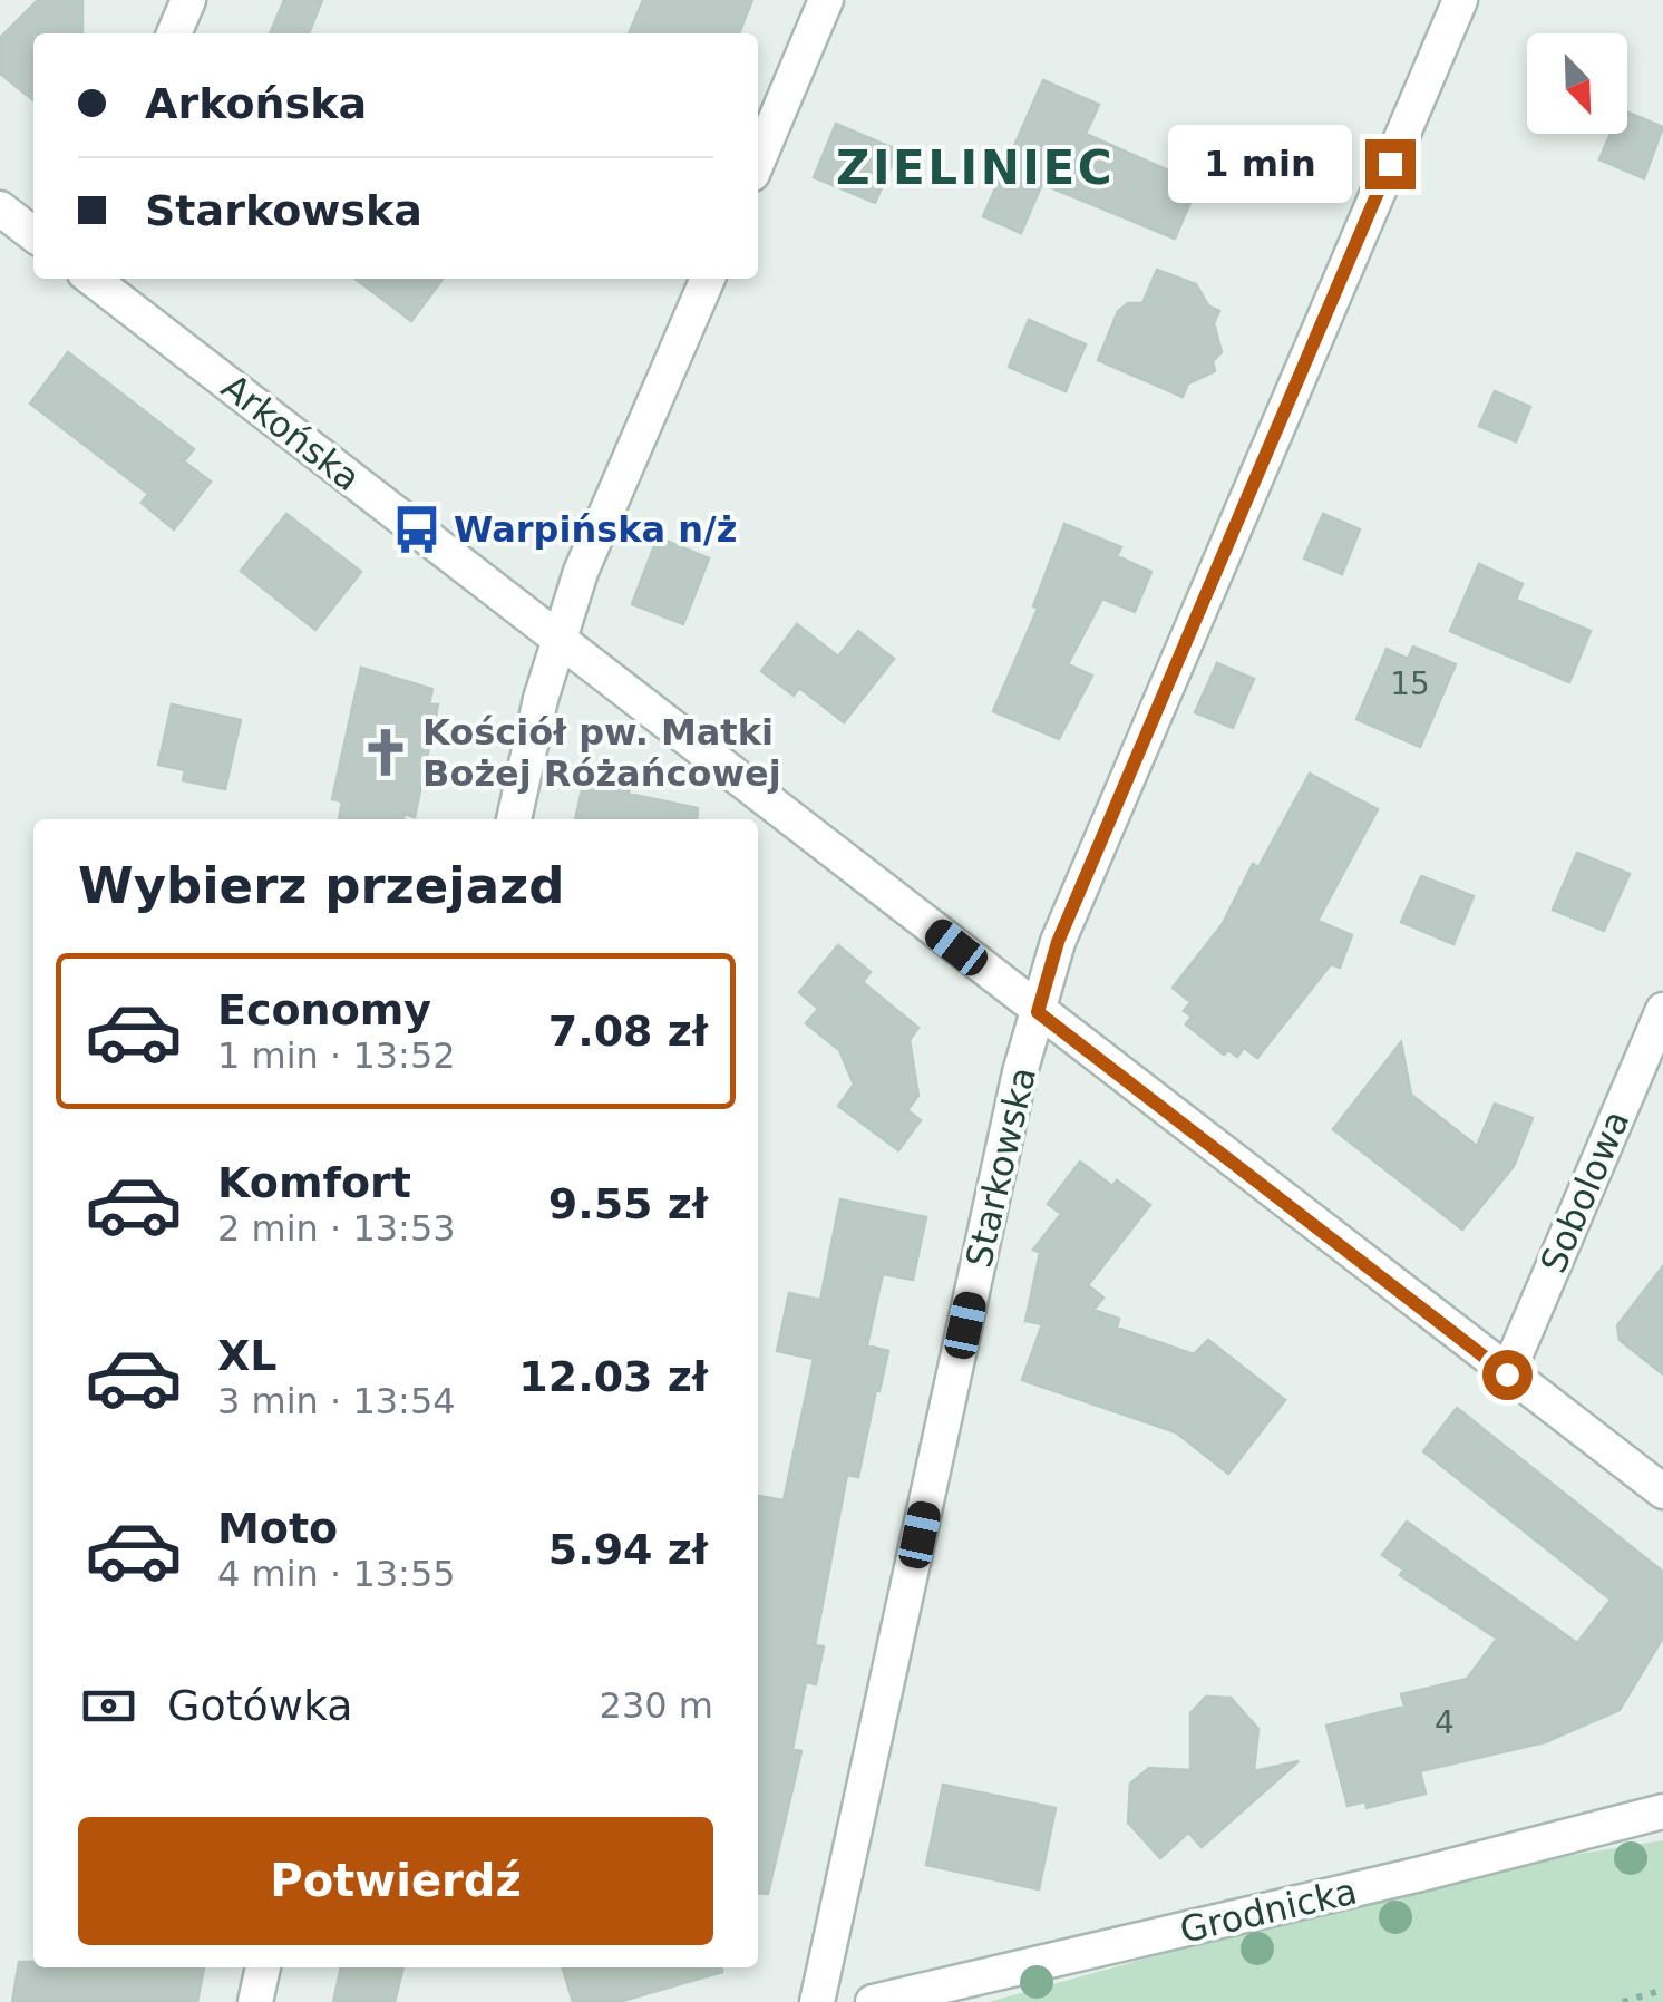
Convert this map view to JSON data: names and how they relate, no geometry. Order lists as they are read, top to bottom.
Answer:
{
  "streets": {
    "street": [
      "Arkońska",
      "Starkowska",
      "Sobolowa",
      "Grodnicka"
    ]
  },
  "crossings": [
    ["Arkońska", "Starkowska"],
    ["Arkońska", "Sobolowa"]
  ],
  "districts": ["ZIELINIEC"],
  "places": {
    "bus stop": ["Warpińska n/ż"],
    "church": ["Kościół pw. Matki Bożej Różańcowej"]
  },
  "house_numbers": ["15", "4"],
  "north": "bottom right",
  "page": {
    "banner": ["Arkońska", "Starkowska"],
    "bubble": "1 min",
    "heading": "Wybierz przejazd",
    "list": [
      {
        "name": "Economy",
        "note": "1 min · 13:52",
        "value": "7.08 zł"
      },
      {
        "name": "Komfort",
        "note": "2 min · 13:53",
        "value": "9.55 zł"
      },
      {
        "name": "XL",
        "note": "3 min · 13:54",
        "value": "12.03 zł"
      },
      {
        "name": "Moto",
        "note": "4 min · 13:55",
        "value": "5.94 zł"
      }
    ],
    "pay": ["Gotówka", "230 m"],
    "buttons": "Potwierdź"
  }
}
